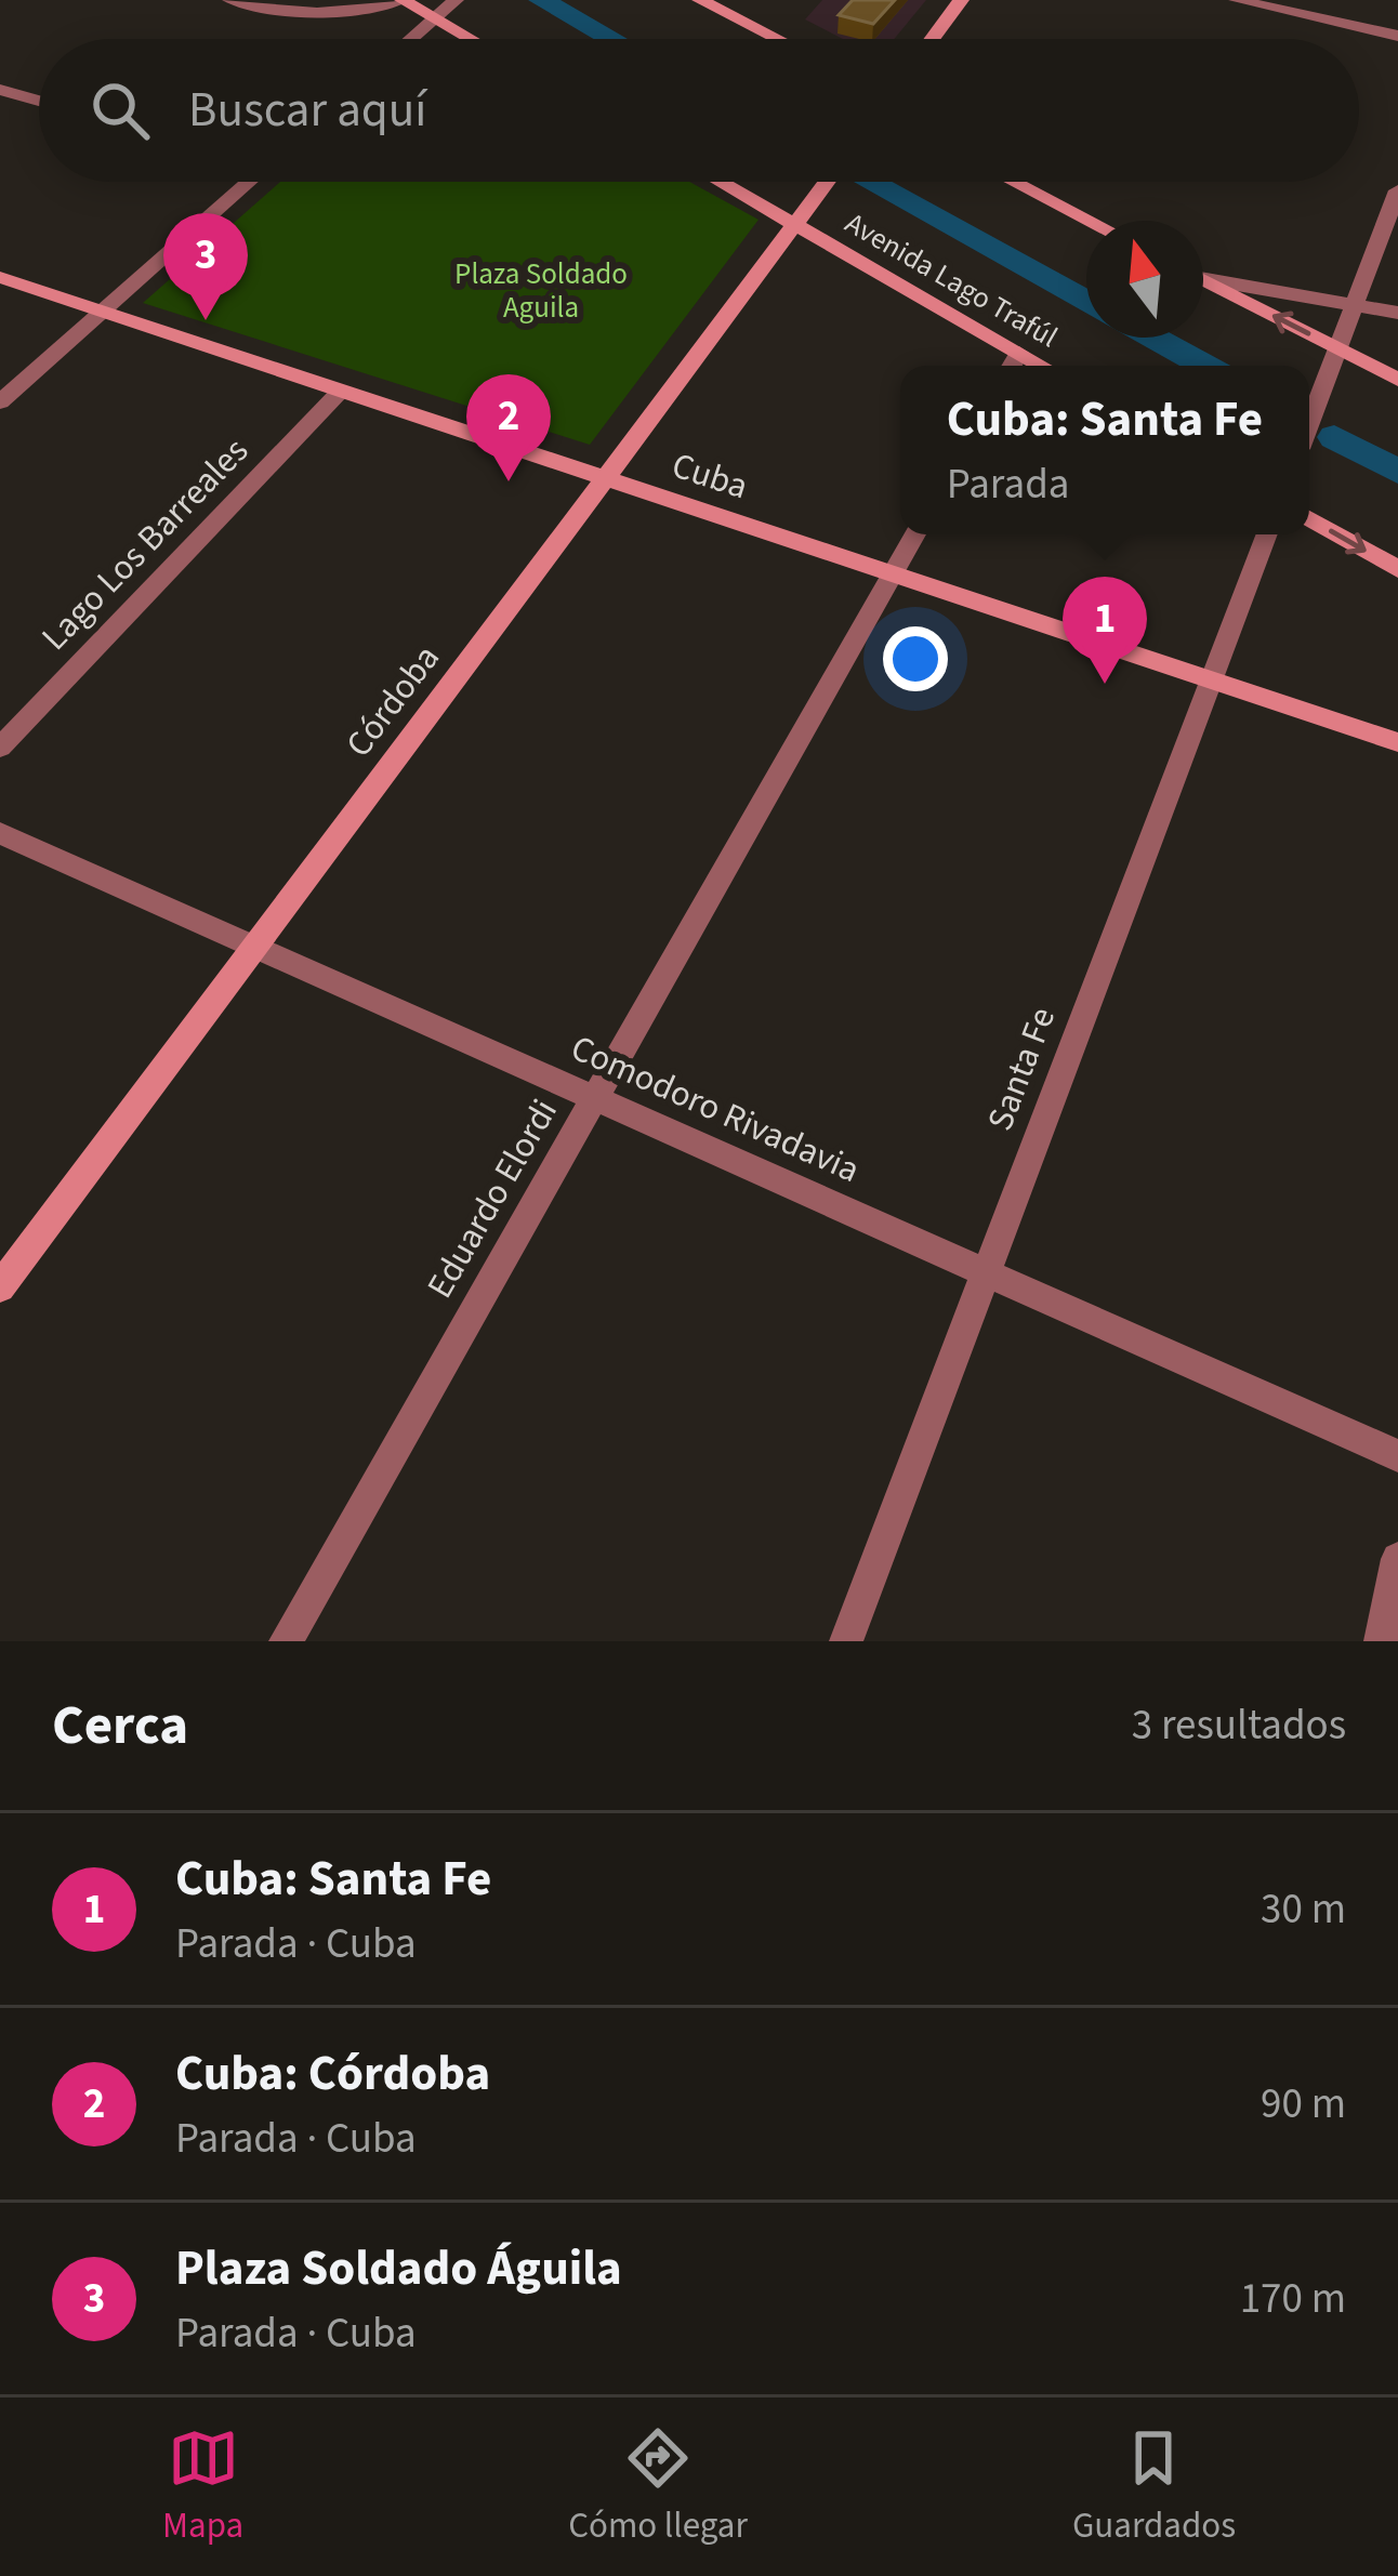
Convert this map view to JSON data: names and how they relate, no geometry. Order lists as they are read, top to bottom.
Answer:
{
  "streets": {
    "main road": ["Avenida Lago Trafúl", "Cuba", "Córdoba"],
    "street": [
      "Lago Los Barreales",
      "Santa Fe",
      "Comodoro Rivadavia",
      "Eduardo Elordi"
    ]
  },
  "crossings": [
    ["Avenida Lago Trafúl", "Córdoba"],
    ["Cuba", "Lago Los Barreales"],
    ["Cuba", "Córdoba"],
    ["Cuba", "Santa Fe"],
    ["Cuba", "Eduardo Elordi"],
    ["Córdoba", "Comodoro Rivadavia"],
    ["Santa Fe", "Comodoro Rivadavia"],
    ["Comodoro Rivadavia", "Eduardo Elordi"]
  ],
  "parks": ["Plaza Soldado Aguila"],
  "north": "top",
  "page": {
    "search": "Buscar aquí",
    "pins": ["3", "2", "1"],
    "popup": ["Cuba: Santa Fe", "Parada"],
    "heading": ["Cerca", "3 resultados"],
    "list": [
      {
        "mark": "1",
        "name": "Cuba: Santa Fe",
        "note": "Parada · Cuba",
        "value": "30 m"
      },
      {
        "mark": "2",
        "name": "Cuba: Córdoba",
        "note": "Parada · Cuba",
        "value": "90 m"
      },
      {
        "mark": "3",
        "name": "Plaza Soldado Águila",
        "note": "Parada · Cuba",
        "value": "170 m"
      }
    ],
    "nav": ["Mapa", "Cómo llegar", "Guardados"]
  }
}
